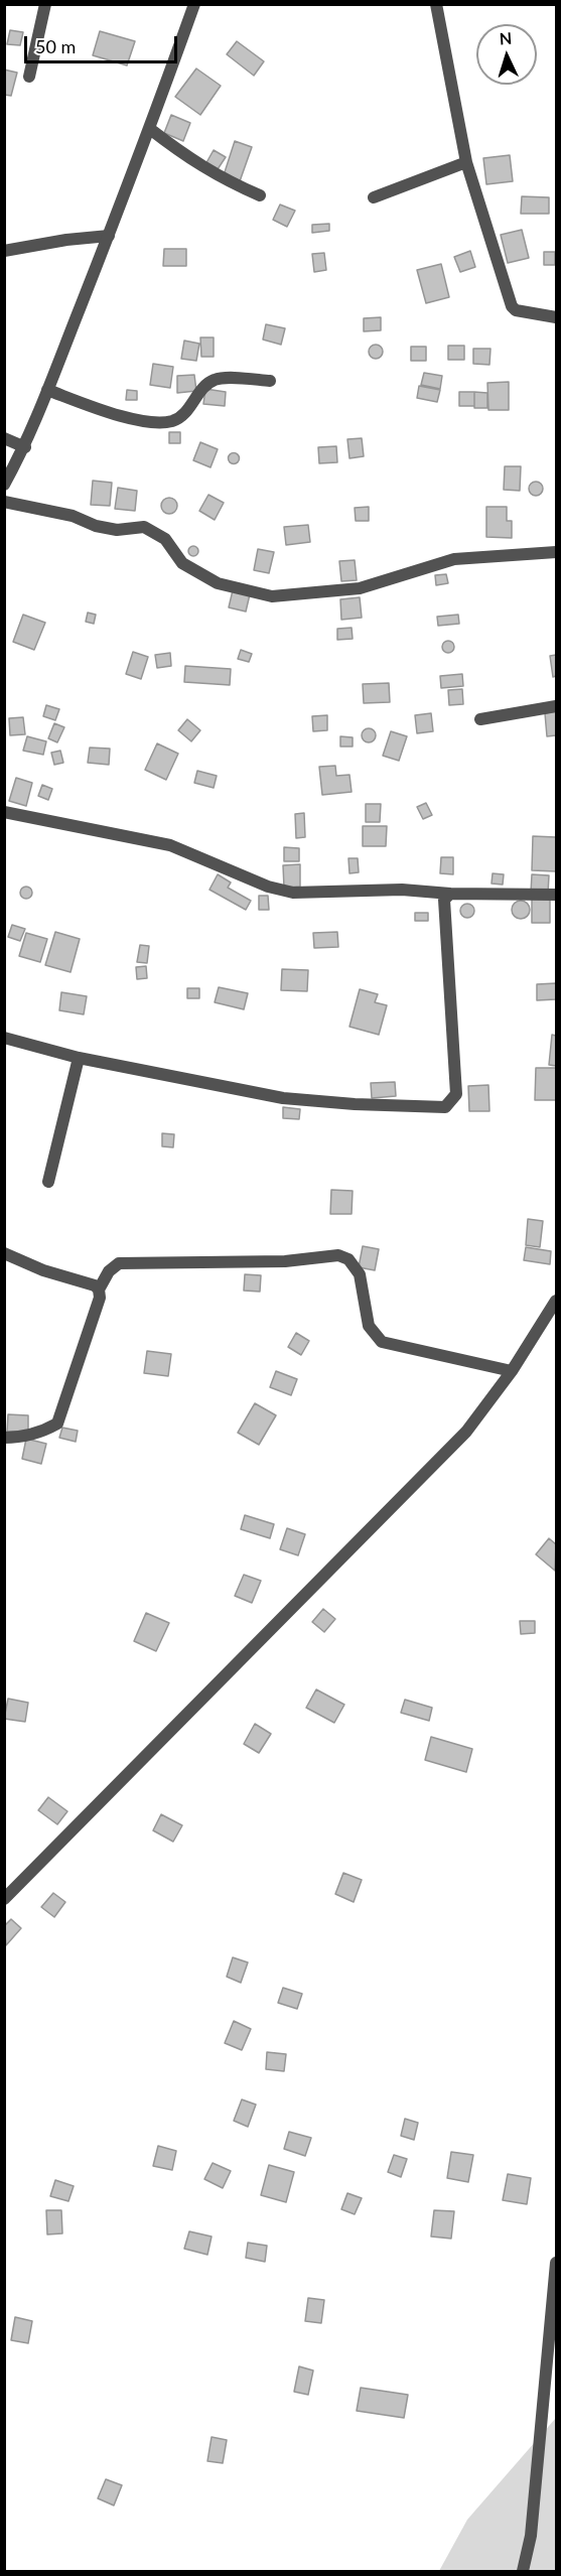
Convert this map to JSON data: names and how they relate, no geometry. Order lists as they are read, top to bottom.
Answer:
{
  "scale_bar": "50 m",
  "north": "top"
}
